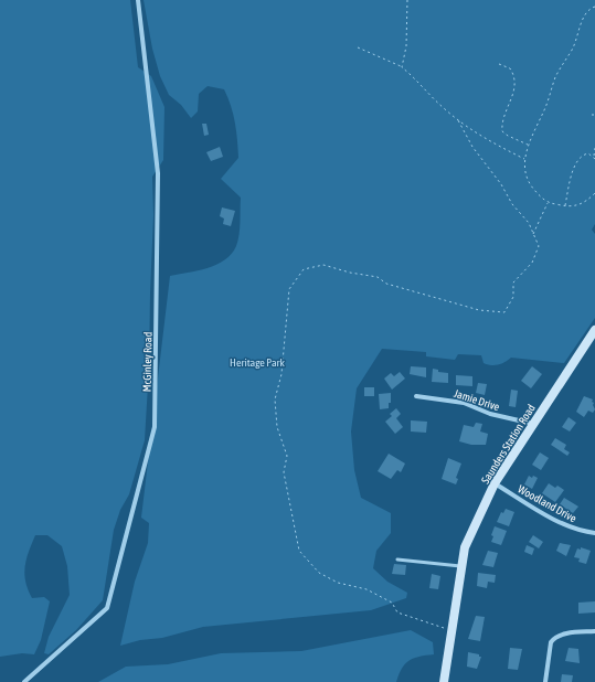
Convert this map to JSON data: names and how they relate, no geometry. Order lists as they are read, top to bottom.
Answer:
{
  "streets": {
    "street": [
      "McGinley Road",
      "Jamie Drive",
      "Saunders Station Road",
      "Woodland Drive"
    ]
  },
  "crossings": [
    ["Jamie Drive", "Saunders Station Road"],
    ["Saunders Station Road", "Woodland Drive"]
  ],
  "parks": ["Heritage Park"]
}
